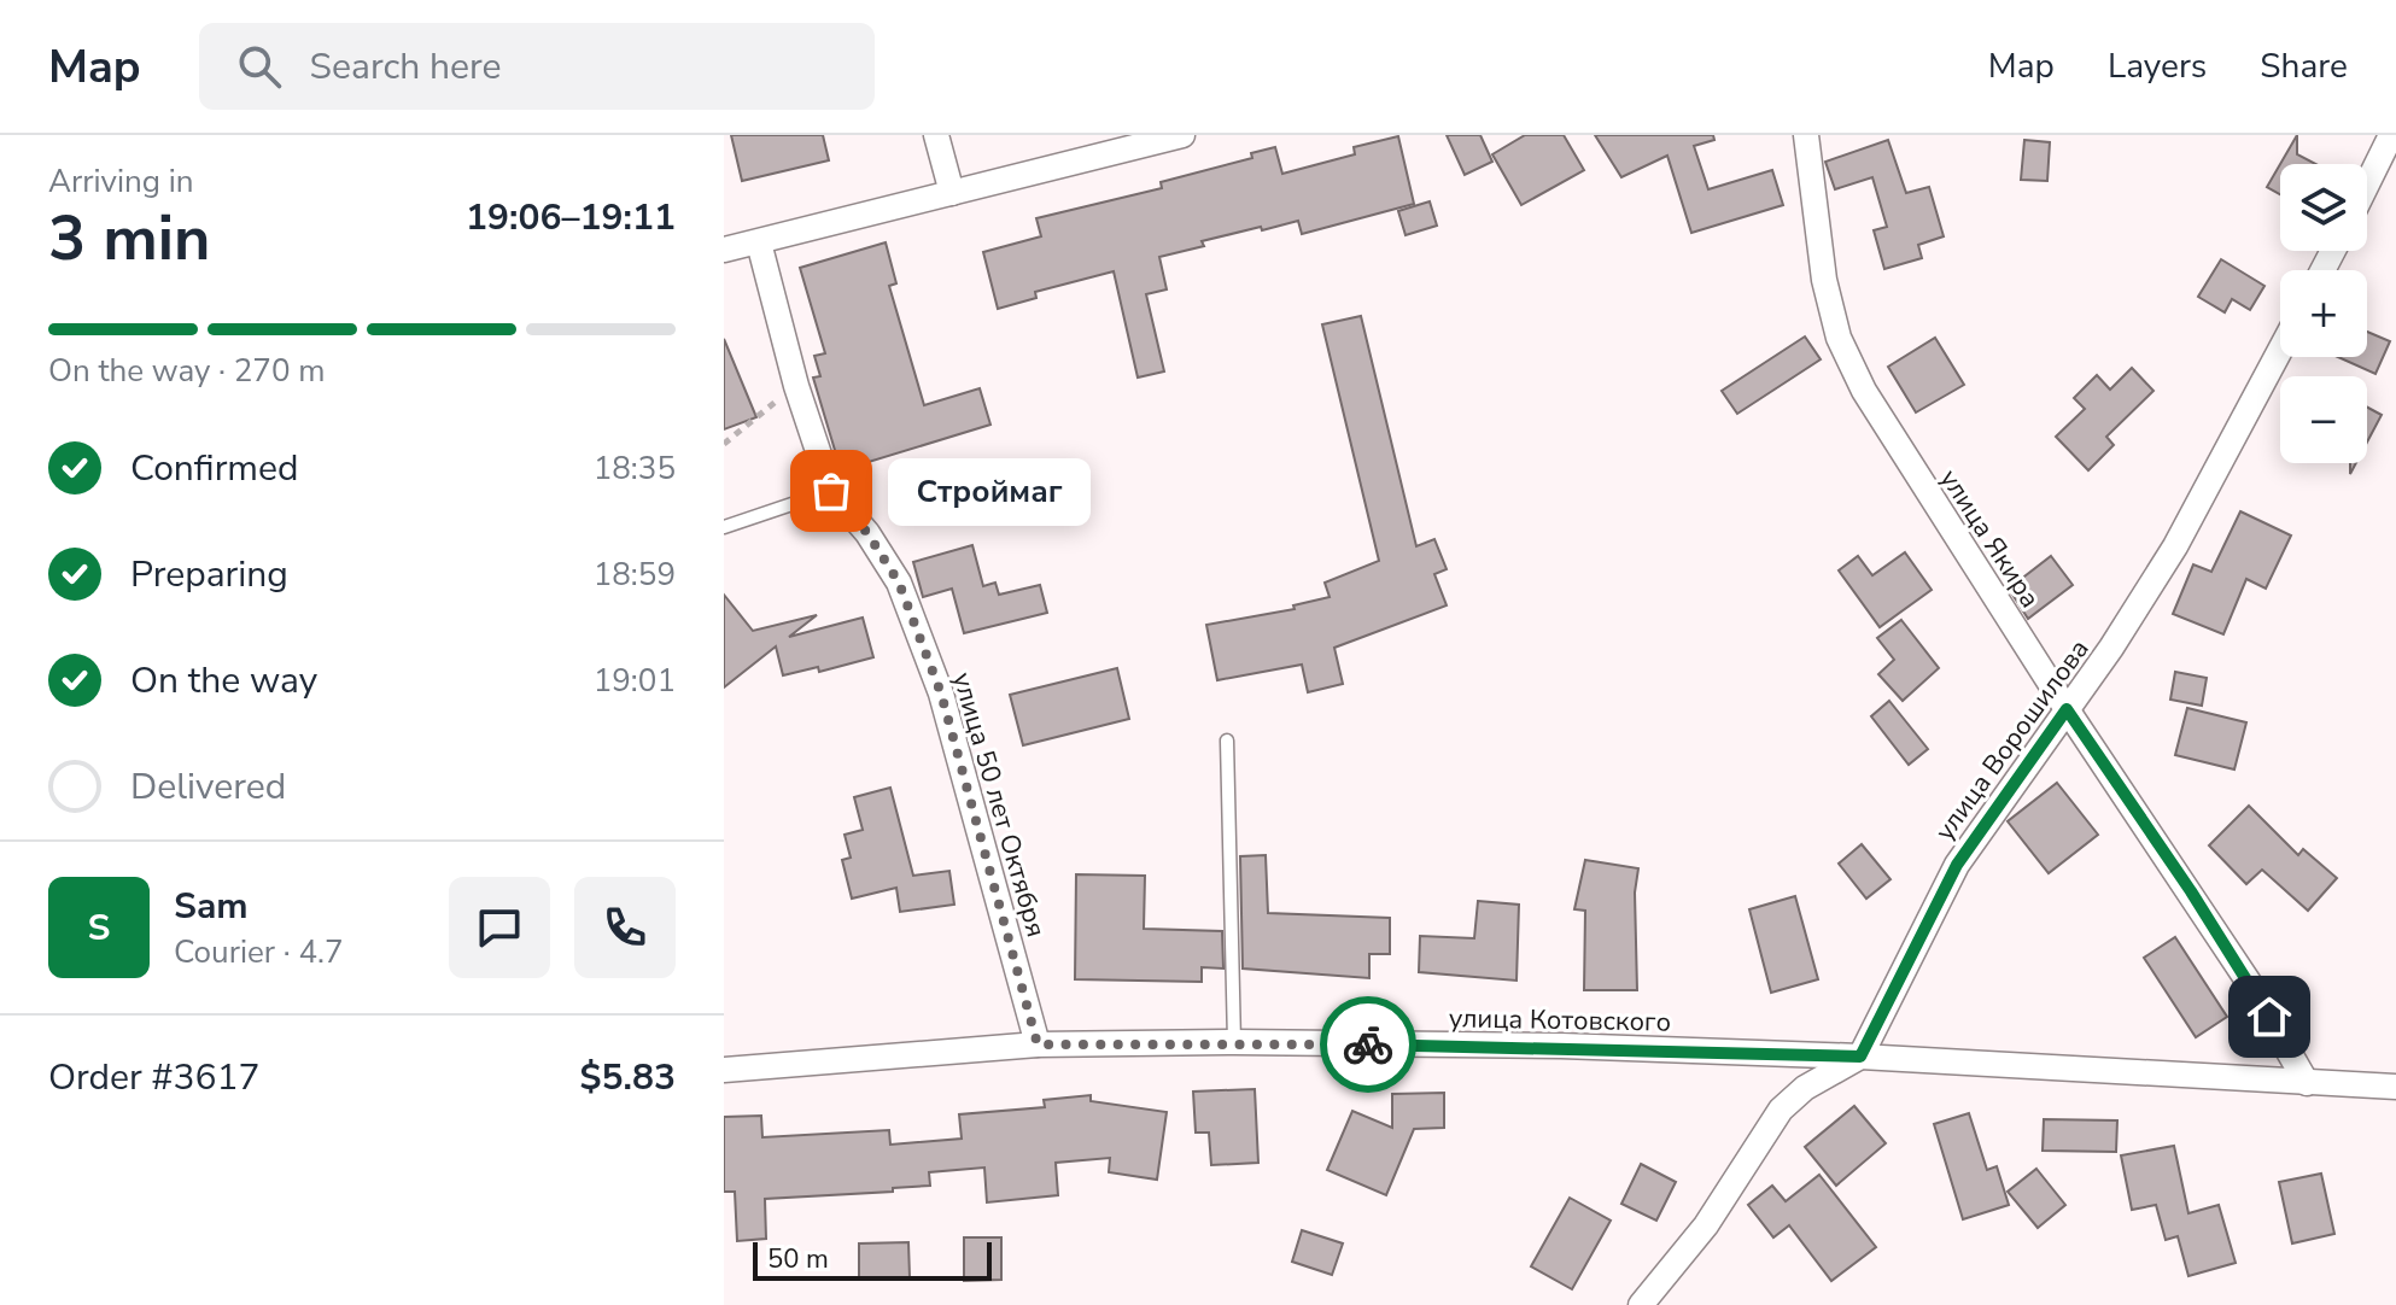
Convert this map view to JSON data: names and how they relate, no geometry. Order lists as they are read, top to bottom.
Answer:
{
  "streets": {
    "street": [
      "улица Якира",
      "улица Ворошилова",
      "улица 50 лет Октября",
      "улица Котовского"
    ]
  },
  "crossings": [
    ["улица Якира", "улица Ворошилова"],
    ["улица Якира", "улица Котовского"],
    ["улица Ворошилова", "улица Котовского"],
    ["улица 50 лет Октября", "улица Котовского"]
  ],
  "places": ["Строймаг"],
  "scale_bar": "50 m",
  "page": {
    "header": "Map",
    "search": "Search here",
    "nav": ["Map", "Layers", "Share"],
    "heading": ["3 min", "Arriving in", "19:06–19:11"],
    "panel": [
      "Sam",
      "Courier · 4.7",
      "Order #3617",
      "$5.83"
    ],
    "map_buttons": ["+", "−"],
    "bar": "On the way · 270 m",
    "list": [
      ["Confirmed", "18:35"],
      ["Preparing", "18:59"],
      ["On the way", "19:01"],
      "Delivered"
    ],
    "bubble": "Строймаг",
    "round": "S",
    "scale": "50 m"
  }
}
